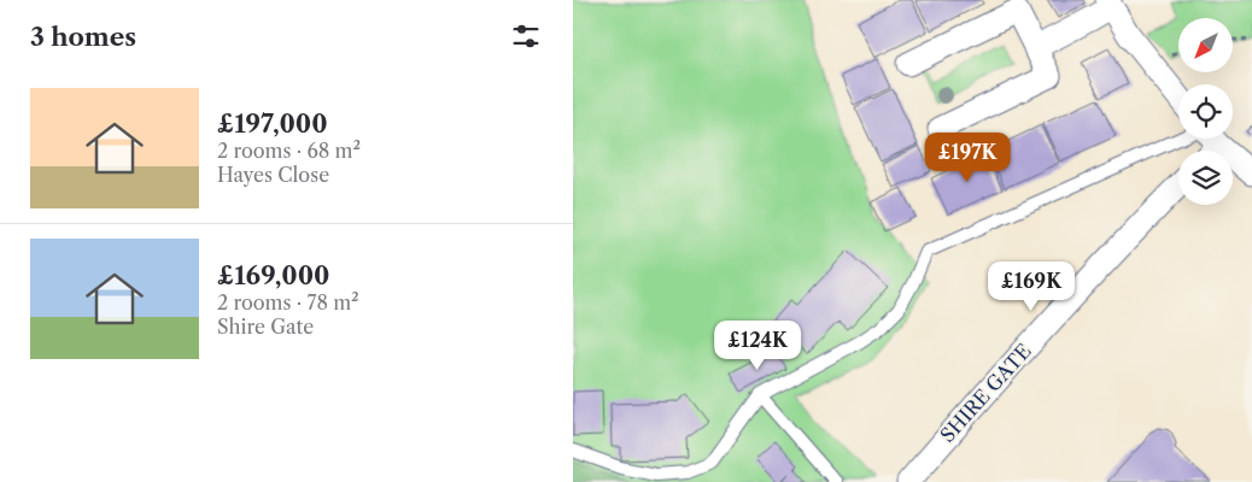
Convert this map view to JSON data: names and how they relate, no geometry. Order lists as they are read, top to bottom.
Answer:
{
  "streets": {
    "street": ["SHIRE GATE"]
  },
  "north": "bottom left",
  "page": {
    "heading": "3 homes",
    "list": [
      {
        "name": "£197,000",
        "note": "2 rooms · 68 m² · Hayes Close"
      },
      {
        "name": "£169,000",
        "note": "2 rooms · 78 m² · Shire Gate"
      }
    ],
    "price": ["£197K", "£169K", "£124K"]
  }
}
